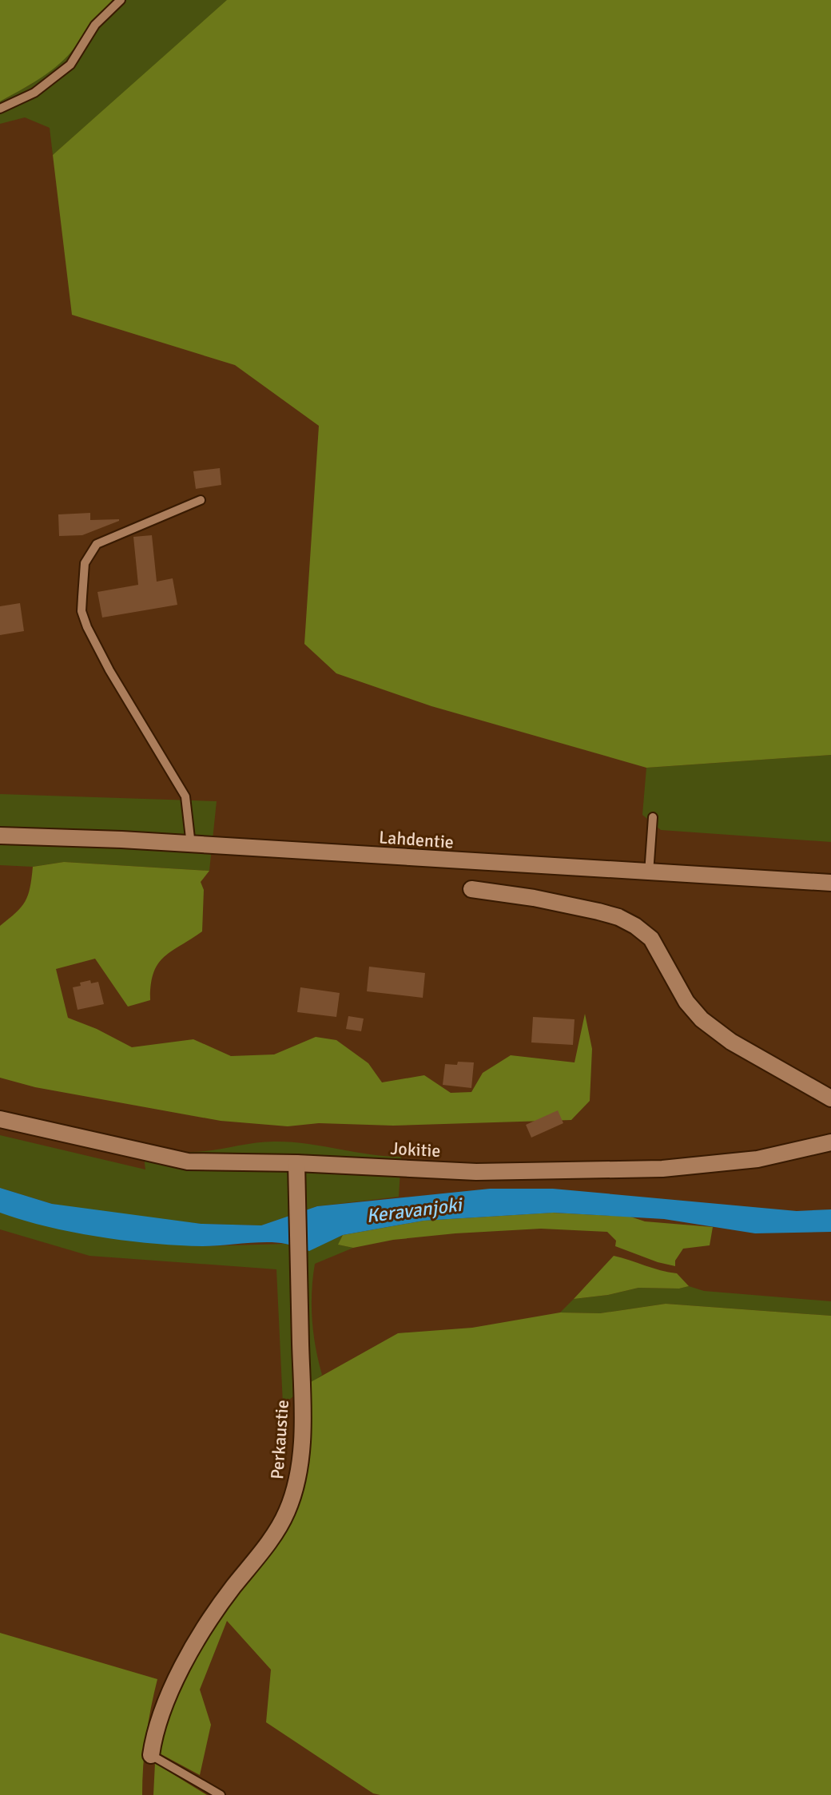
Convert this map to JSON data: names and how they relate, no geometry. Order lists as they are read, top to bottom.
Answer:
{
  "streets": {
    "street": ["Lahdentie", "Jokitie", "Perkaustie"]
  },
  "crossings": [
    ["Jokitie", "Perkaustie"]
  ],
  "water": ["Keravanjoki"]
}
